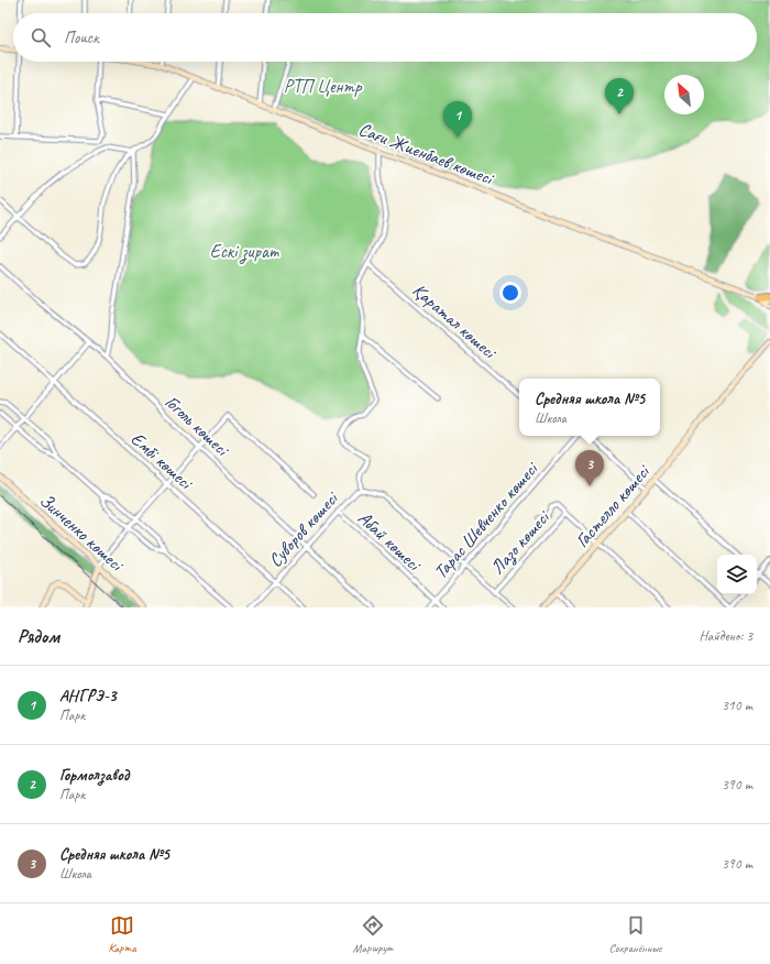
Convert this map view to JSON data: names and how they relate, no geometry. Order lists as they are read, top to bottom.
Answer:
{
  "streets": {
    "main road": ["Сағи Жиенбаев көшесі", "Гастелло көшесі", "Зинченко көшесі"],
    "street": [
      "Қаратал көшесі",
      "Гоголь көшесі",
      "Ембі көшесі",
      "Тарас Шевченко көшесі",
      "Суворов көшесі",
      "Абай көшесі",
      "Лазо көшесі"
    ]
  },
  "crossings": [
    ["Гоголь көшесі", "Суворов көшесі"],
    ["Ембі көшесі", "Суворов көшесі"],
    ["Гастелло көшесі", "Лазо көшесі"],
    ["Тарас Шевченко көшесі", "Суворов көшесі"],
    ["Тарас Шевченко көшесі", "Абай көшесі"],
    ["Суворов көшесі", "Абай көшесі"]
  ],
  "parks": ["РТП Центр", "Ескі зират"],
  "north": "top left",
  "page": {
    "search": "Поиск",
    "pins": ["2", "1", "3"],
    "popup": ["Средняя школа №5", "Школа"],
    "heading": ["Рядом", "Найдено: 3"],
    "list": [
      {
        "mark": "1",
        "name": "АНГРЭ-3",
        "note": "Парк",
        "value": "310 m"
      },
      {
        "mark": "2",
        "name": "Гормолзавод",
        "note": "Парк",
        "value": "390 m"
      },
      {
        "mark": "3",
        "name": "Средняя школа №5",
        "note": "Школа",
        "value": "390 m"
      }
    ],
    "nav": ["Карта", "Маршрут", "Сохранённые"]
  }
}
